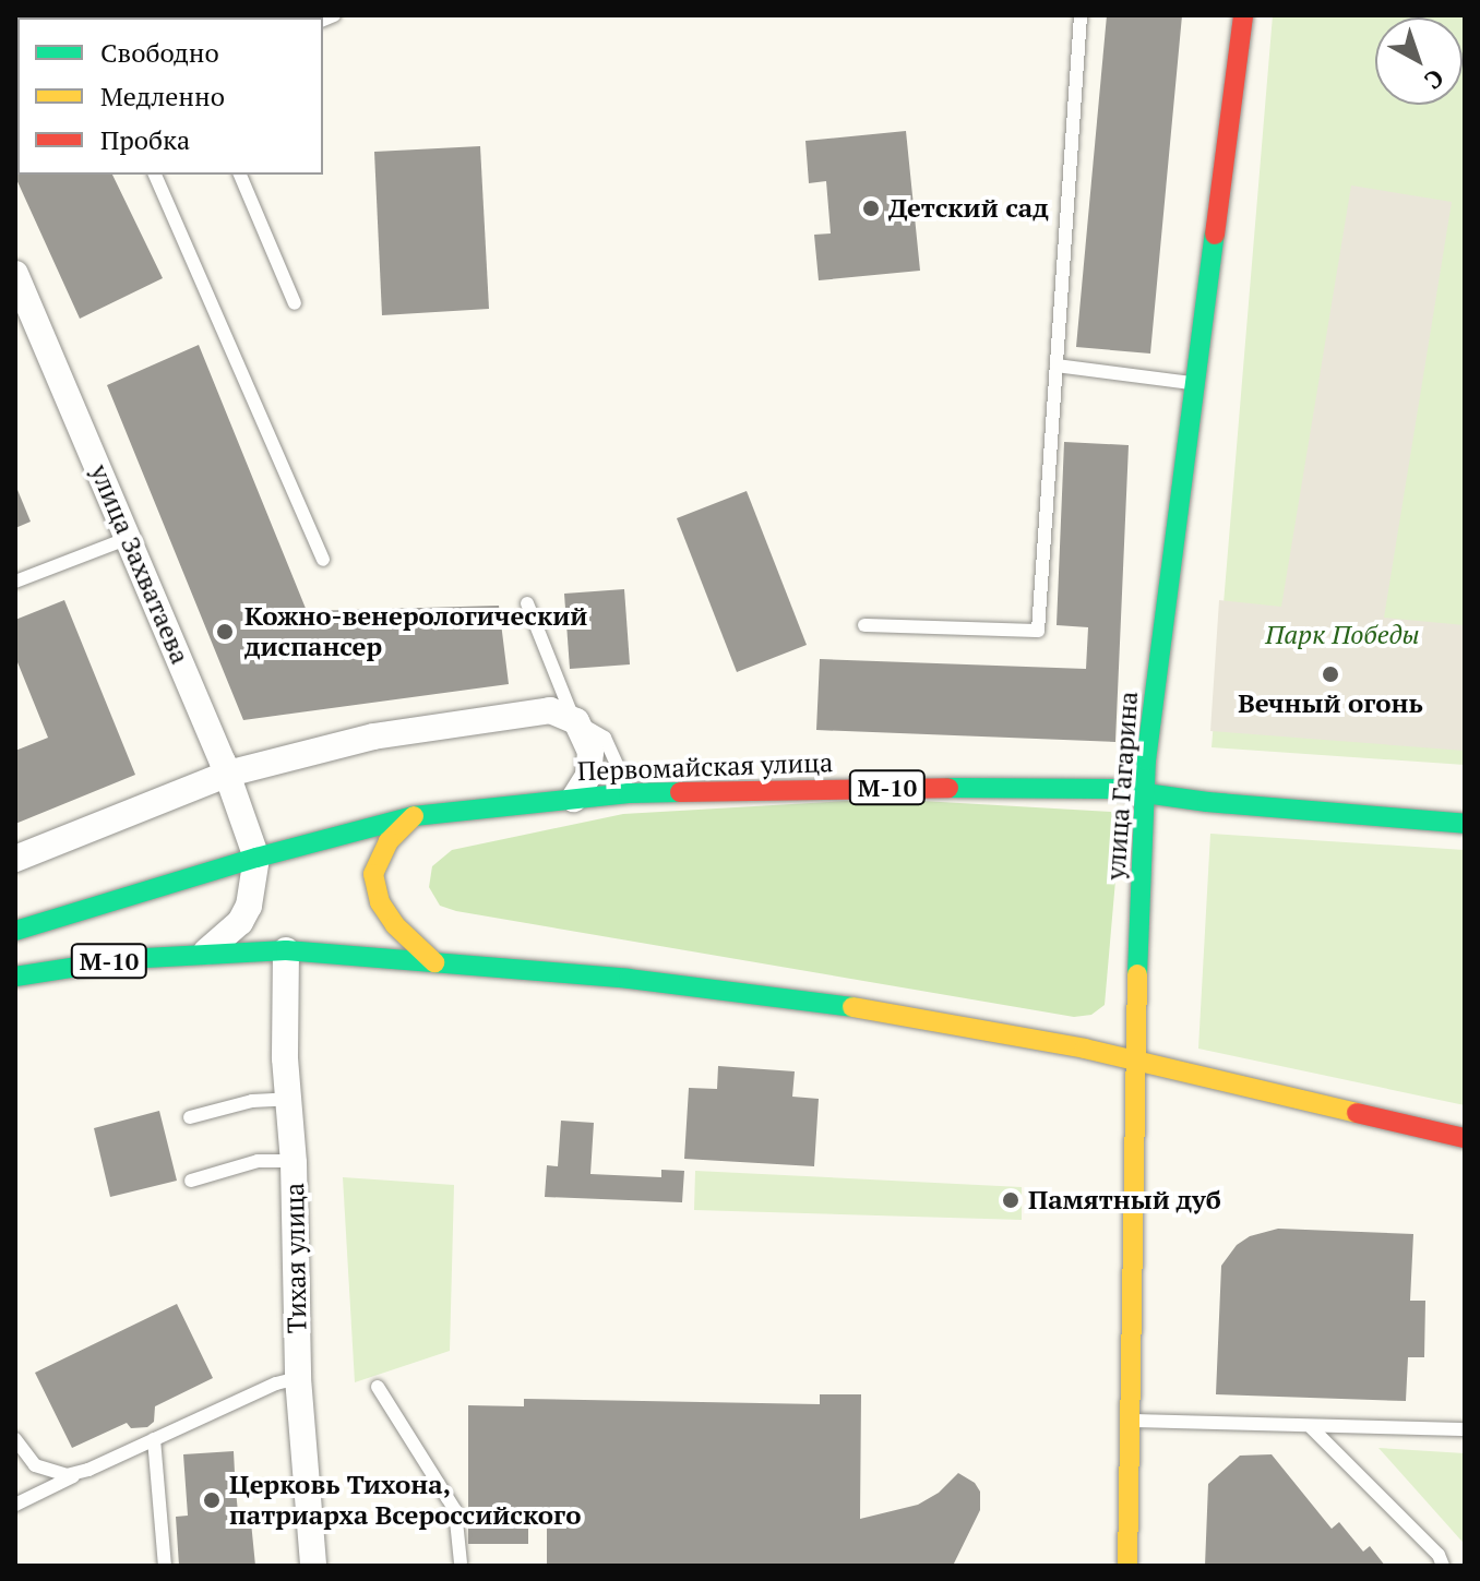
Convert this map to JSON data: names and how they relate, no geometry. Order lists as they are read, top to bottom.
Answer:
{
  "streets": {
    "main road": ["Первомайская улица", "улица Гагарина", "М-10"],
    "street": ["улица Захватаева", "Тихая улица"]
  },
  "crossings": [
    ["улица Захватаева", "Первомайская улица"],
    ["Первомайская улица", "улица Гагарина"],
    ["улица Гагарина", "М-10"],
    ["М-10", "Тихая улица"]
  ],
  "parks": ["Парк Победы"],
  "places": [
    "Детский сад",
    "Кожно-венерологический диспансер",
    "Вечный огонь",
    "Памятный дуб",
    "Церковь Тихона, патриарха Всероссийского"
  ],
  "legend": ["Свободно", "Медленно", "Пробка"],
  "north": "bottom right"
}
